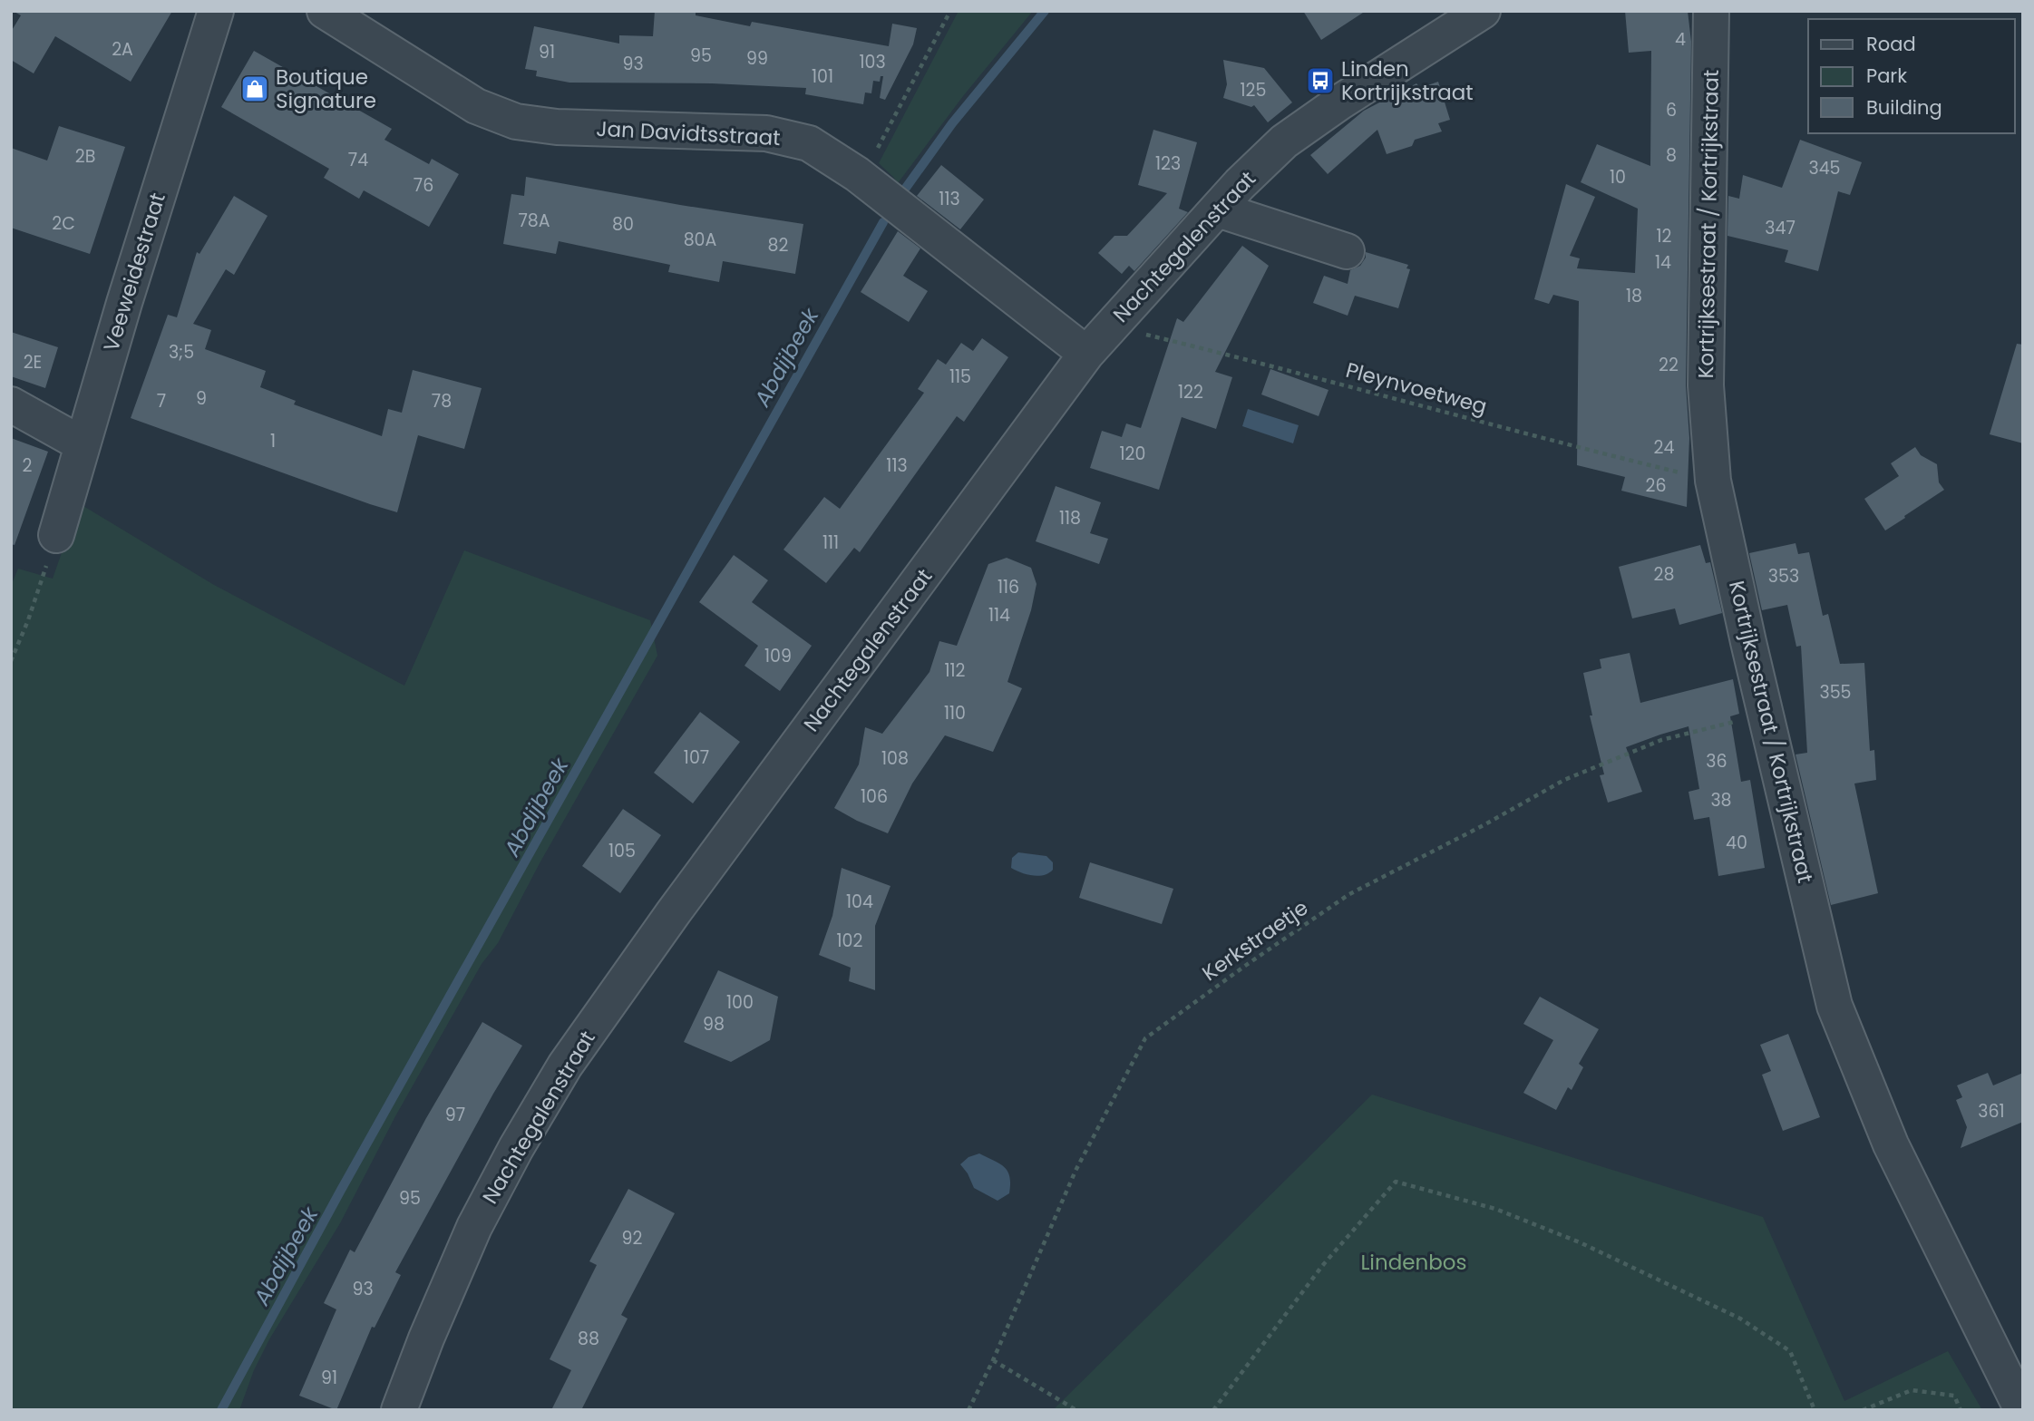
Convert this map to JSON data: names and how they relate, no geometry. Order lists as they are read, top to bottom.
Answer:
{
  "streets": {
    "street": [
      "Jan Davidtsstraat",
      "Kortrijksestraat / Kortrijkstraat",
      "Nachtegalenstraat",
      "Veeweidestraat"
    ],
    "path": ["Pleynvoetweg", "Kerkstraetje"]
  },
  "crossings": [
    ["Jan Davidtsstraat", "Nachtegalenstraat"],
    ["Kortrijksestraat / Kortrijkstraat", "Pleynvoetweg"],
    ["Kortrijksestraat / Kortrijkstraat", "Kerkstraetje"],
    ["Nachtegalenstraat", "Pleynvoetweg"]
  ],
  "water": ["Abdijbeek"],
  "parks": ["Lindenbos"],
  "places": {
    "bus stop": ["Linden Kortrijkstraat"],
    "shop": ["Boutique Signature"]
  },
  "house_numbers": [
    "4",
    "2A",
    "91",
    "95",
    "99",
    "103",
    "93",
    "101",
    "125",
    "6",
    "8",
    "2B",
    "74",
    "123",
    "345",
    "10",
    "76",
    "113",
    "78A",
    "2C",
    "80",
    "347",
    "12",
    "80A",
    "82",
    "14",
    "18",
    "3;5",
    "2E",
    "22",
    "115",
    "122",
    "9",
    "7",
    "78",
    "1",
    "24",
    "120",
    "2",
    "113",
    "26",
    "118",
    "111",
    "28",
    "353",
    "116",
    "114",
    "109",
    "112",
    "355",
    "110",
    "107",
    "108",
    "36",
    "106",
    "38",
    "40",
    "105",
    "104",
    "102",
    "100",
    "98",
    "361",
    "97",
    "95",
    "92",
    "93",
    "88",
    "91"
  ],
  "legend": ["Road", "Park", "Building"]
}
